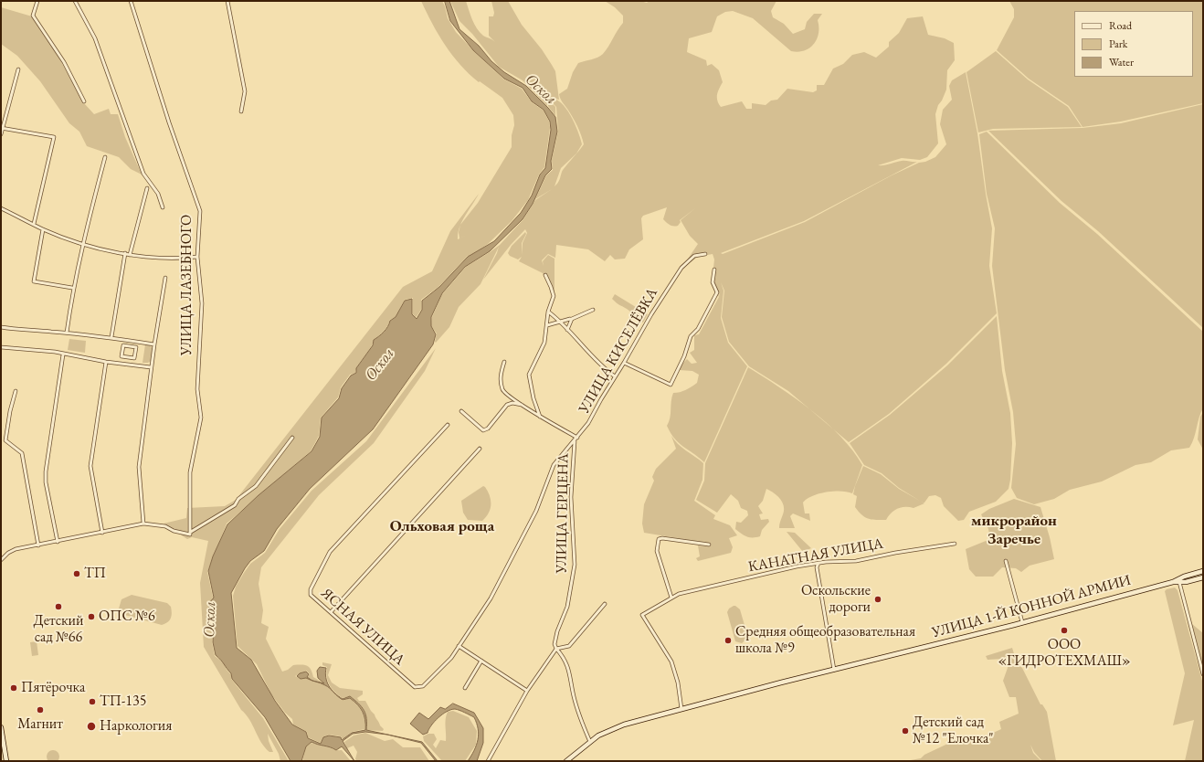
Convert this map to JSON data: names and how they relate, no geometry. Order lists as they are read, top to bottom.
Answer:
{
  "streets": {
    "main road": ["УЛИЦА 1-Й КОННОЙ АРМИИ"],
    "street": [
      "УЛИЦА ЛАЗЕБНОГО",
      "УЛИЦА КИСЕЛЁВКА",
      "УЛИЦА ГЕРЦЕНА",
      "КАНАТНАЯ УЛИЦА",
      "ЯСНАЯ УЛИЦА"
    ]
  },
  "crossings": [
    ["УЛИЦА КИСЕЛЁВКА", "УЛИЦА ГЕРЦЕНА"],
    ["УЛИЦА КИСЕЛЁВКА", "ЯСНАЯ УЛИЦА"],
    ["КАНАТНАЯ УЛИЦА", "УЛИЦА 1-Й КОННОЙ АРМИИ"]
  ],
  "districts": ["микрорайон Заречье", "Ольховая роща"],
  "water": ["Оскол"],
  "places": [
    "ТП",
    "Оскольские дороги",
    "Детский сад №66",
    "ОПС №6",
    "ООО «ГИДРОТЕХМАШ»",
    "Средняя общеобразовательная школа №9",
    "Пятёрочка",
    "ТП-135",
    "Магнит",
    "Наркология",
    "Детский сад №12 \"Елочка\""
  ],
  "legend": ["Road", "Park", "Water"]
}
